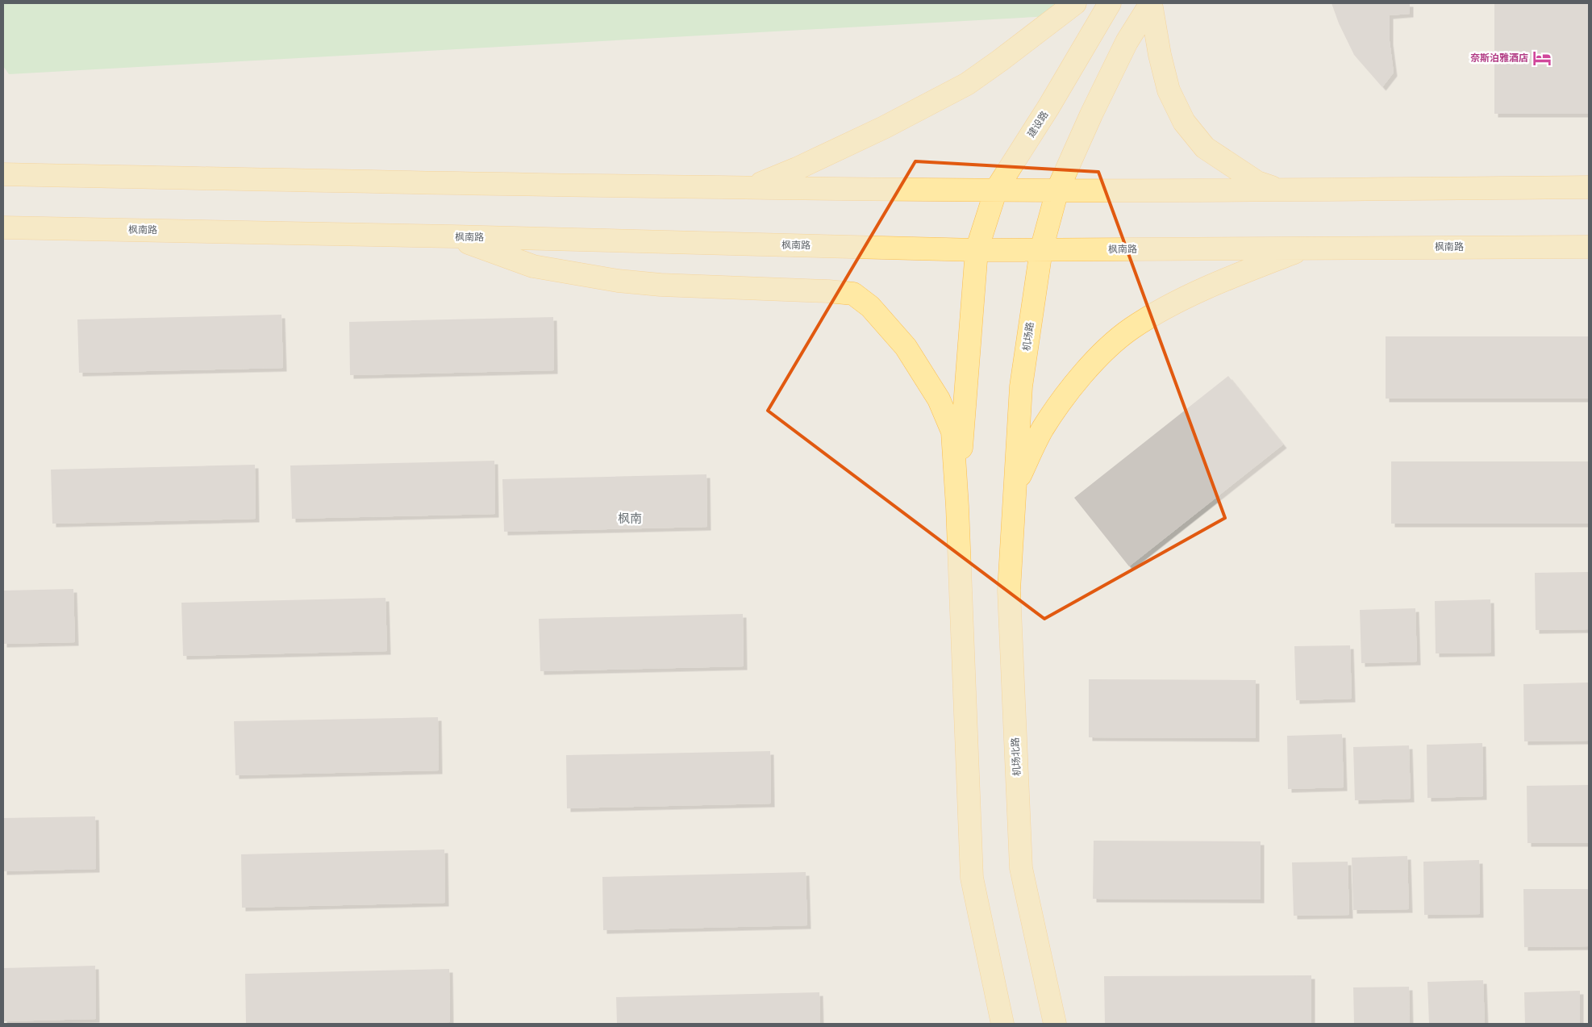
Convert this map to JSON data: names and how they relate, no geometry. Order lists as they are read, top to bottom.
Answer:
{
  "streets": {
    "main road": [
      "建设路",
      "枫南路",
      "机场路",
      "机场北路"
    ]
  },
  "crossings": [
    ["建设路", "枫南路"],
    ["枫南路", "机场路"],
    ["机场路", "机场北路"]
  ],
  "districts": ["枫南"],
  "places": {
    "hotel": ["奈斯泊雅酒店"]
  }
}
